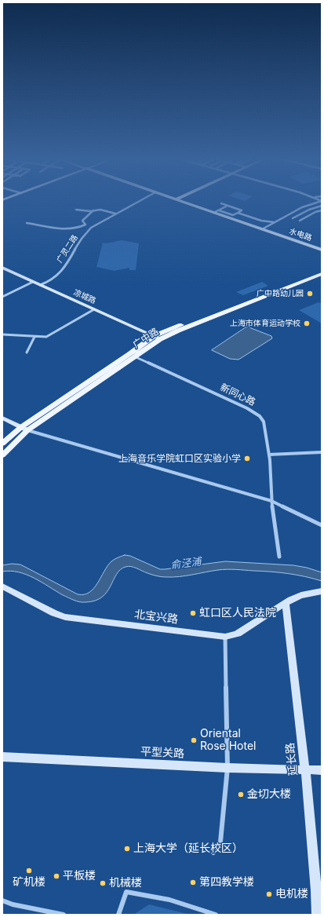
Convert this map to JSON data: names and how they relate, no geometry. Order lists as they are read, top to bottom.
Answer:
{
  "streets": {
    "main road": ["广中路"],
    "street": [
      "水电路",
      "广灵二路",
      "凉城路",
      "新同心路",
      "北宝兴路",
      "平型关路",
      "延长路"
    ]
  },
  "crossings": [
    ["广灵二路", "凉城路"],
    ["凉城路", "广中路"],
    ["广中路", "新同心路"],
    ["北宝兴路", "延长路"],
    ["平型关路", "延长路"]
  ],
  "water": ["俞泾浦"],
  "places": [
    "广中路幼儿园",
    "上海市体育运动学校",
    "上海音乐学院虹口区实验小学",
    "虹口区人民法院",
    "Oriental Rose Hotel",
    "金切大楼",
    "上海大学（延长校区）",
    "矿机楼",
    "平板楼",
    "第四教学楼",
    "机械楼",
    "电机楼"
  ]
}
